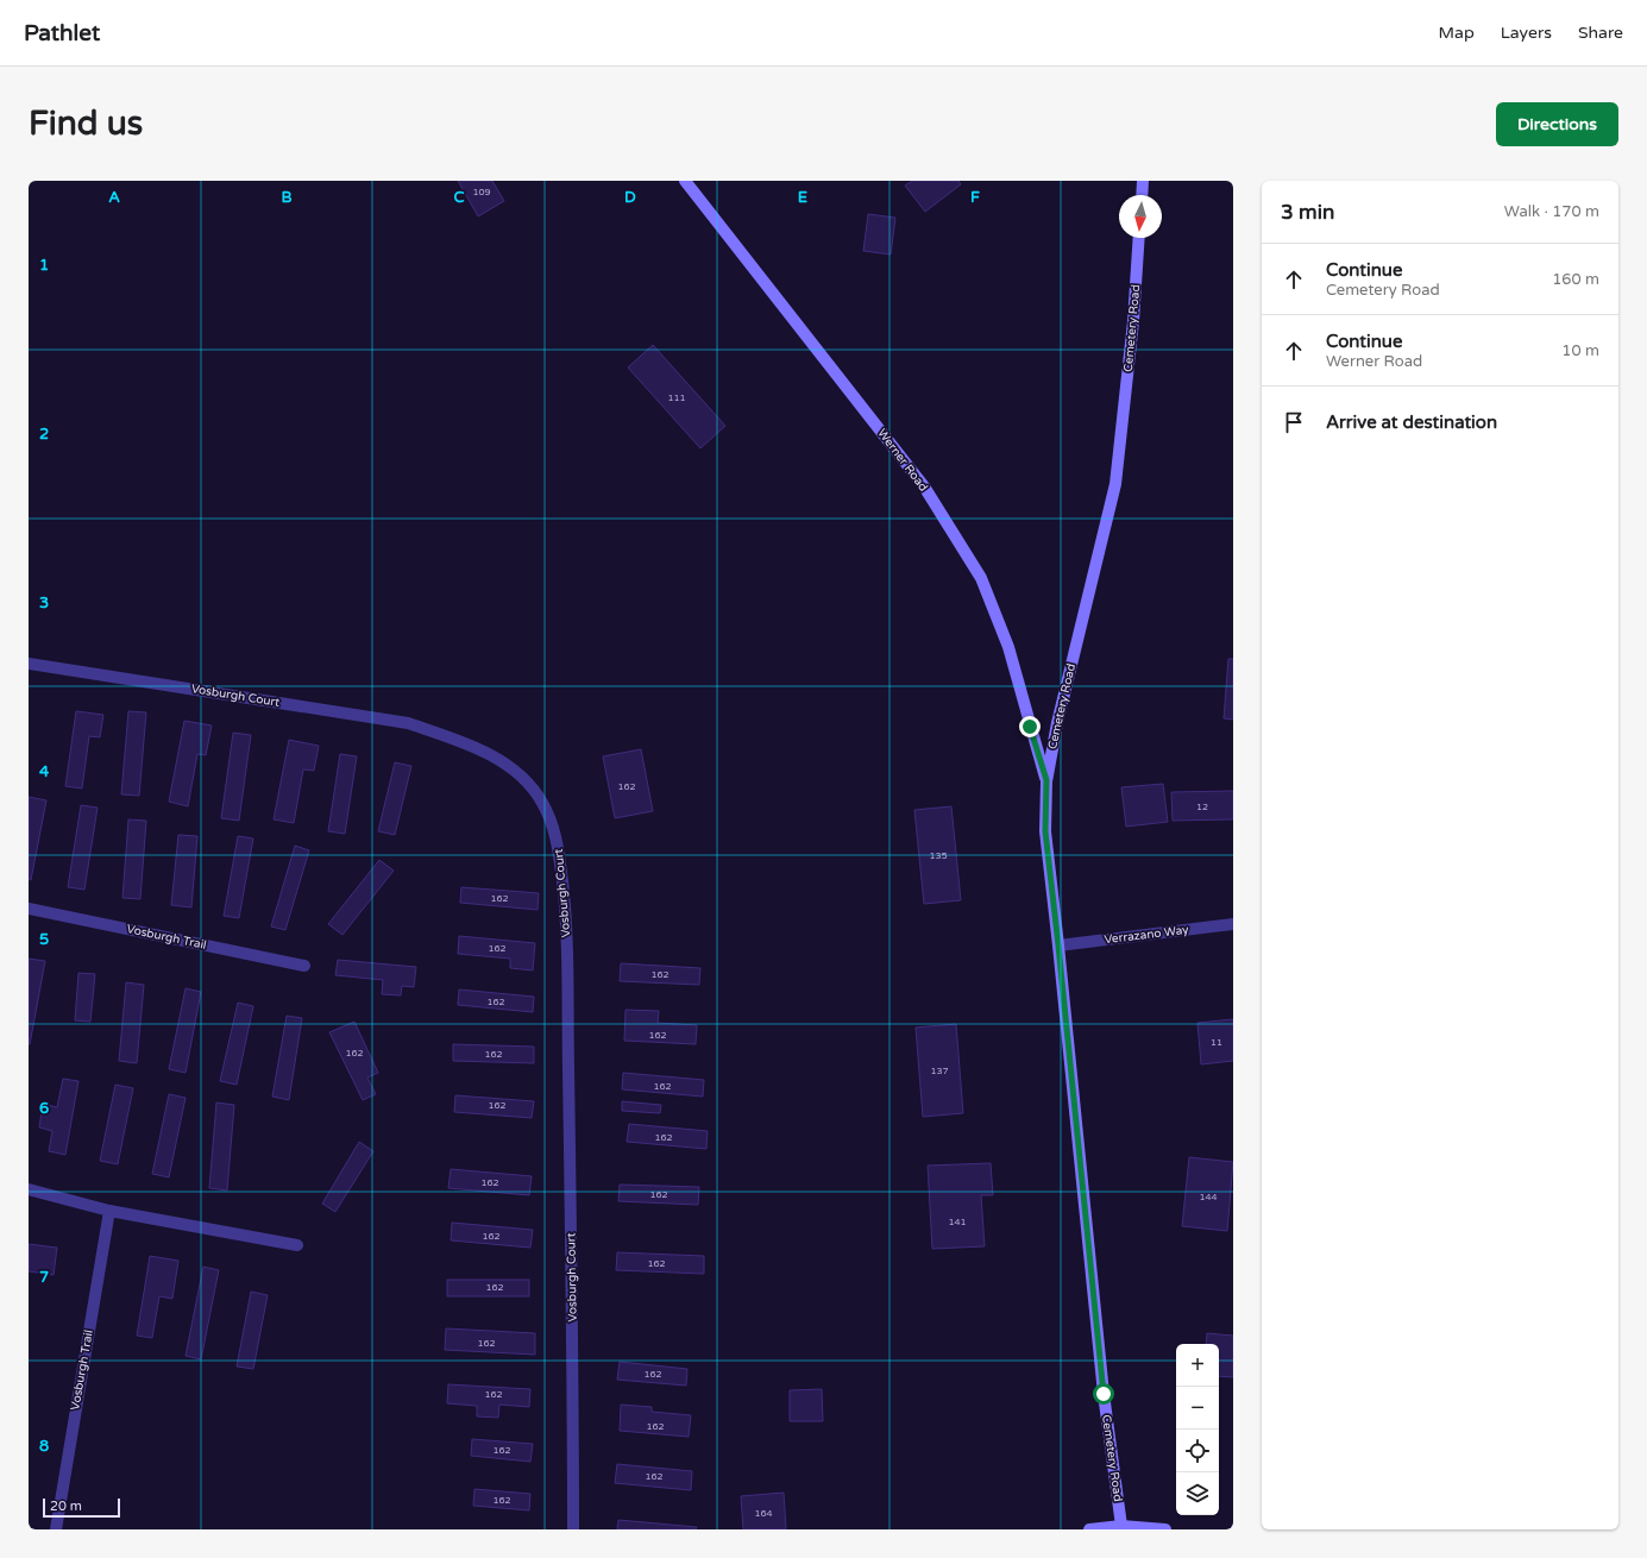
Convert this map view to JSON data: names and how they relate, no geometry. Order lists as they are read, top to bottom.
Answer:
{
  "streets": {
    "street": [
      "Cemetery Road",
      "Werner Road",
      "Vosburgh Court",
      "Verrazano Way",
      "Vosburgh Trail"
    ]
  },
  "crossings": [
    ["Cemetery Road", "Werner Road"],
    ["Cemetery Road", "Verrazano Way"]
  ],
  "house_numbers": [
    "109",
    "111",
    "162",
    "12",
    "135",
    "162",
    "162",
    "162",
    "162",
    "162",
    "11",
    "162",
    "162",
    "137",
    "162",
    "162",
    "162",
    "162",
    "162",
    "144",
    "141",
    "162",
    "162",
    "162",
    "162",
    "162",
    "162",
    "162",
    "162",
    "162",
    "162",
    "164"
  ],
  "scale_bar": "20 m",
  "north": "bottom",
  "page": {
    "header": "Pathlet",
    "nav": ["Map", "Layers", "Share"],
    "buttons": "Directions",
    "title": "Find us",
    "heading": ["3 min", "Walk · 170 m"],
    "list": [
      ["Continue", "Cemetery Road", "160 m"],
      ["Continue", "Werner Road", "10 m"],
      "Arrive at destination"
    ],
    "map_buttons": ["+", "−"],
    "scale": "20 m"
  },
  "grid": {
    "columns": [
      "A",
      "B",
      "C",
      "D",
      "E",
      "F"
    ],
    "rows": [
      "1",
      "2",
      "3",
      "4",
      "5",
      "6",
      "7",
      "8"
    ]
  }
}
